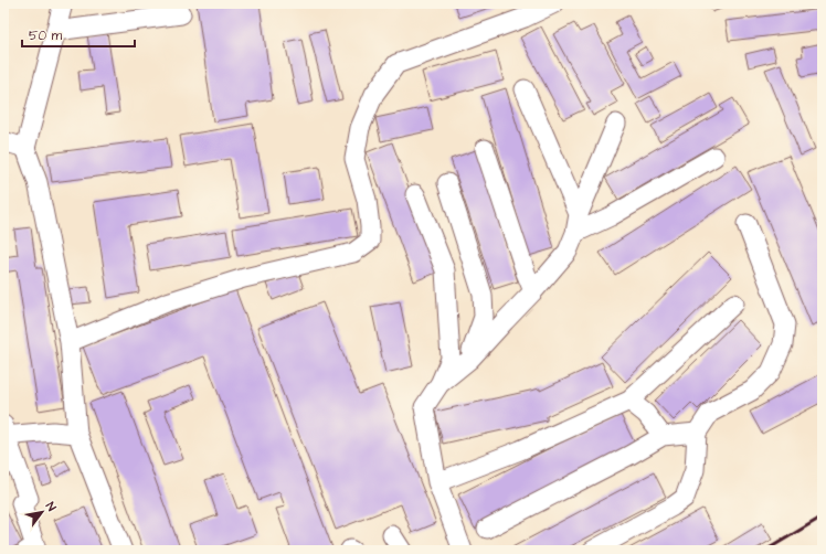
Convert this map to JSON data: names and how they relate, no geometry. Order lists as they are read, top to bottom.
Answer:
{
  "scale_bar": "50 m",
  "north": "top right"
}
